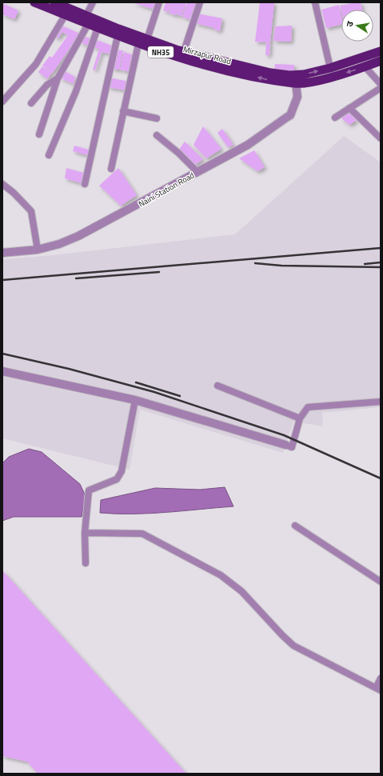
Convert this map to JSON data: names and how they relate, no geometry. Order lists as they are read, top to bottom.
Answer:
{
  "streets": {
    "highway": ["NH35", "Mirzapur Road"],
    "street": ["Naini Station Road"]
  },
  "crossings": [
    ["Mirzapur Road", "Naini Station Road"]
  ],
  "north": "left"
}
